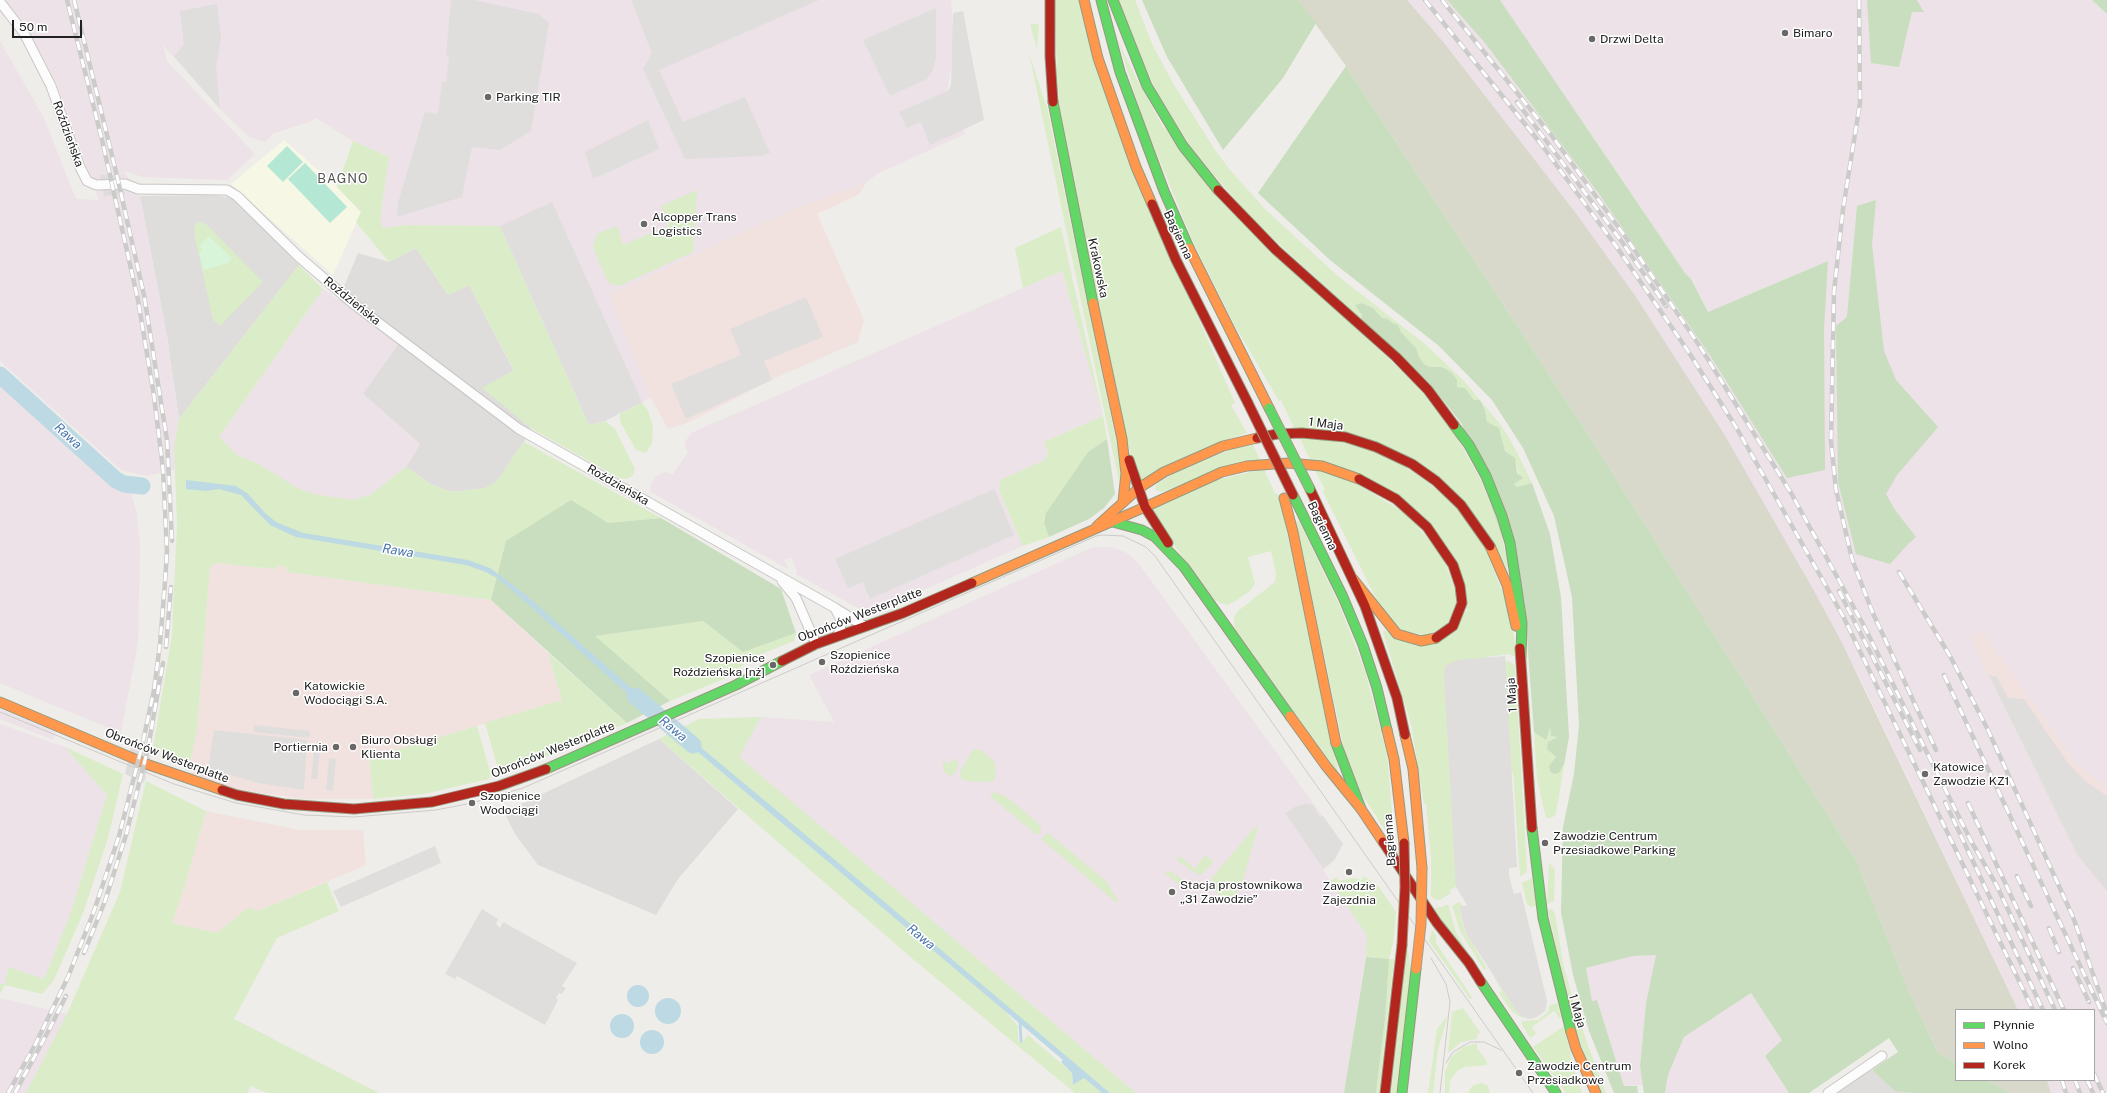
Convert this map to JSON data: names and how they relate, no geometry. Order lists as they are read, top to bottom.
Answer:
{
  "streets": {
    "main road": [
      "Bagienna",
      "Krakowska",
      "1 Maja",
      "Obrońców Westerplatte"
    ],
    "street": ["Roździeńska"]
  },
  "crossings": [
    ["Roździeńska", "Obrońców Westerplatte"],
    ["Bagienna", "Obrońców Westerplatte"],
    ["Krakowska", "Obrońców Westerplatte"],
    ["1 Maja", "Obrońców Westerplatte"]
  ],
  "districts": ["BAGNO"],
  "water": ["Rawa"],
  "places": [
    "Bimaro",
    "Drzwi Delta",
    "Parking TIR",
    "Alcopper Trans Logistics",
    "Szopienice Roździeńska",
    "Szopienice Roździeńska [nż]",
    "Katowickie Wodociągi S.A.",
    "Portiernia",
    "Biuro Obsługi Klienta",
    "Katowice Zawodzie KZ1",
    "Szopienice Wodociągi",
    "Zawodzie Centrum Przesiadkowe Parking",
    "Zawodzie Zajezdnia",
    "Stacja prostownikowa „31 Zawodzie”",
    "Zawodzie Centrum Przesiadkowe"
  ],
  "legend": ["Płynnie", "Wolno", "Korek"],
  "scale_bar": "50 m"
}
